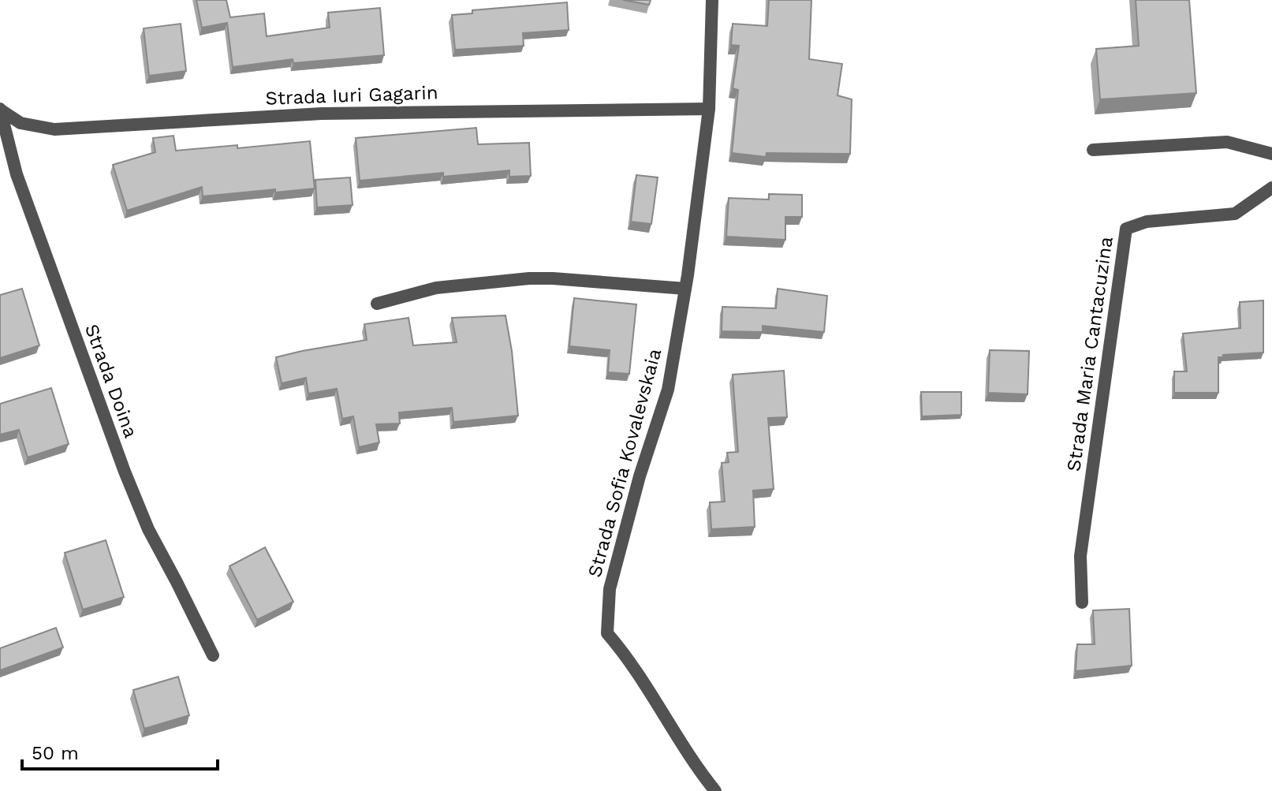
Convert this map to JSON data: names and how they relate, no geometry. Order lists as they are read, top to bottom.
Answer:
{
  "streets": {
    "street": [
      "Strada Iuri Gagarin",
      "Strada Maria Cantacuzina",
      "Strada Doina",
      "Strada Sofia Kovalevskaia"
    ]
  },
  "crossings": [
    ["Strada Iuri Gagarin", "Strada Doina"],
    ["Strada Iuri Gagarin", "Strada Sofia Kovalevskaia"]
  ],
  "scale_bar": "50 m"
}
